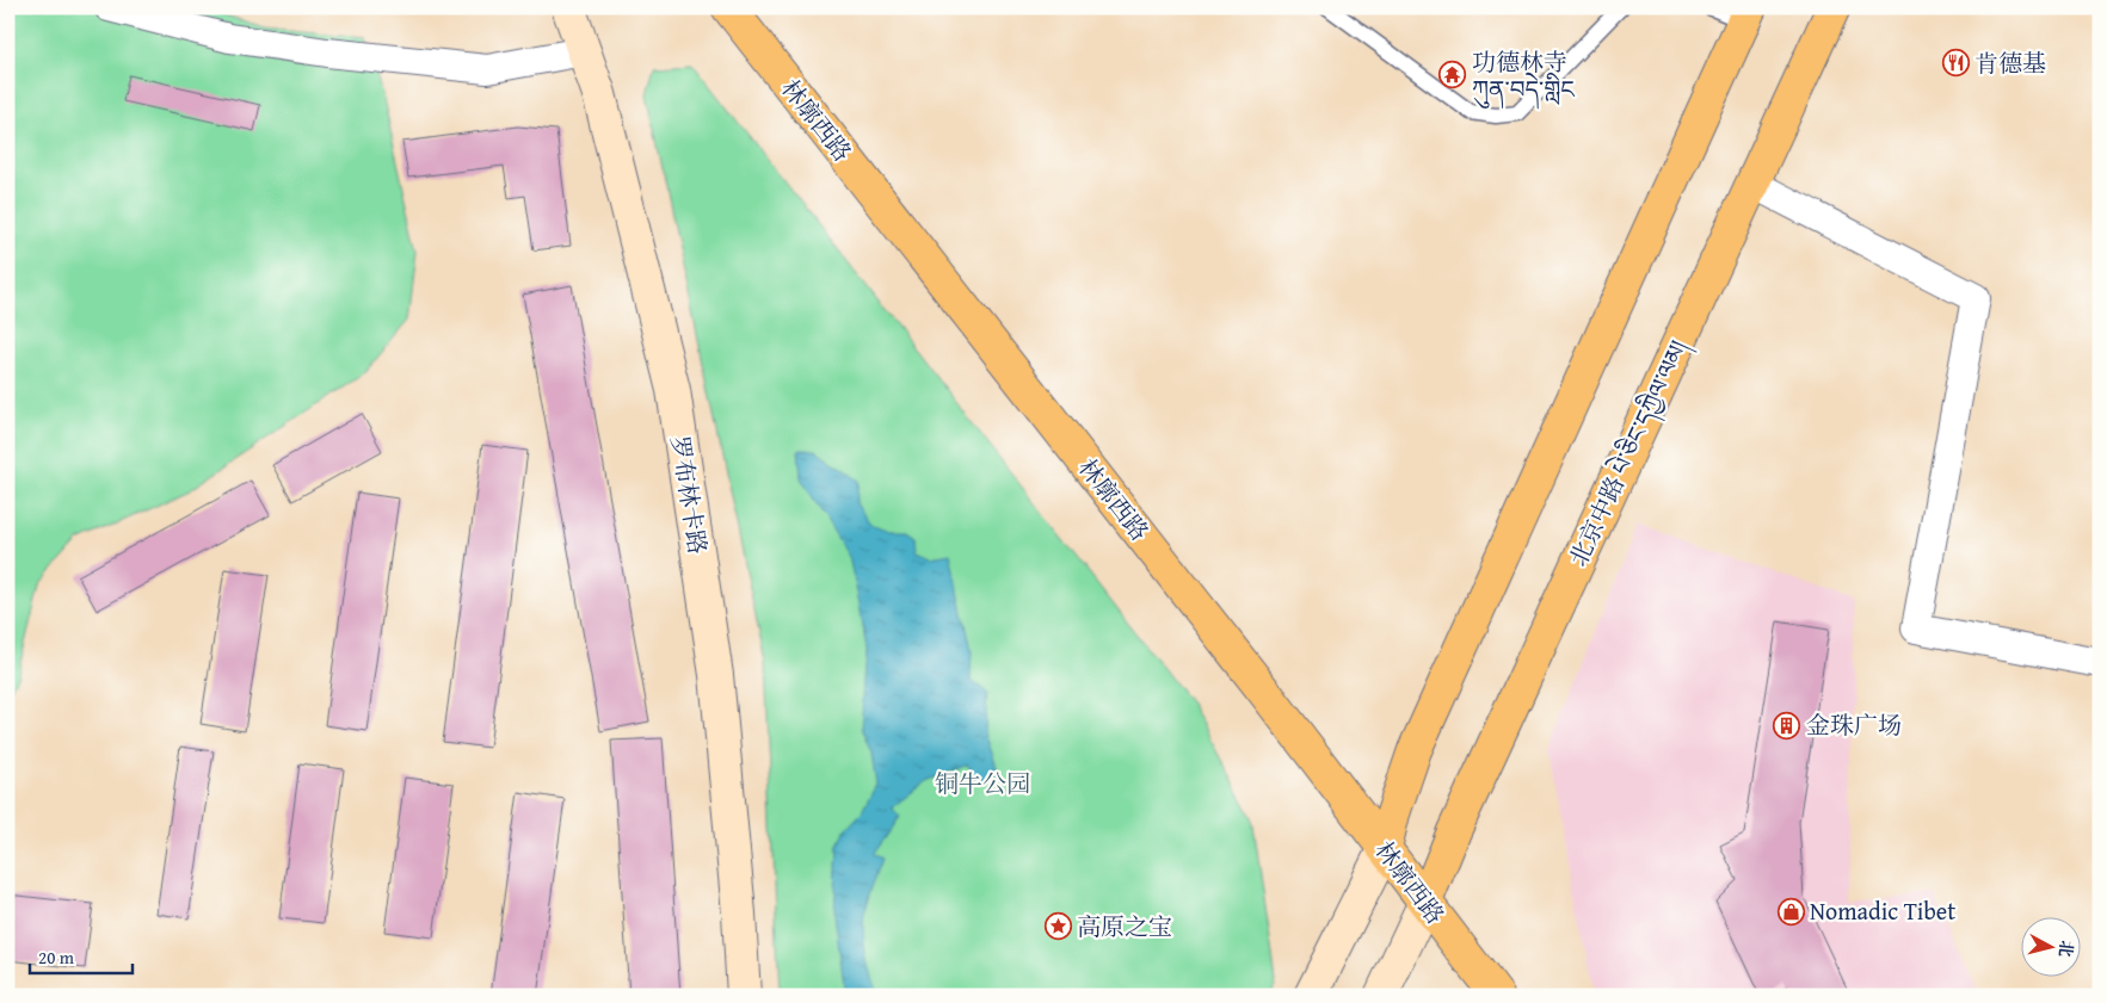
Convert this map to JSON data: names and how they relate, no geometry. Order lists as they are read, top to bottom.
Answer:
{
  "streets": {
    "main road": ["林廓西路", "北京中路 པེ་ཅིང་དཀྱིལ་ལམ།", "罗布林卡路"]
  },
  "crossings": [
    ["林廓西路", "北京中路 པེ་ཅིང་དཀྱིལ་ལམ།"]
  ],
  "parks": ["铜牛公园"],
  "places": {
    "restaurant": ["肯德基"],
    "temple": ["功德林寺 ཀུན་བདེ་གླིང"],
    "building": ["金珠广场"],
    "shop": ["Nomadic Tibet"],
    "place": ["高原之宝"]
  },
  "scale_bar": "20 m",
  "north": "right"
}
